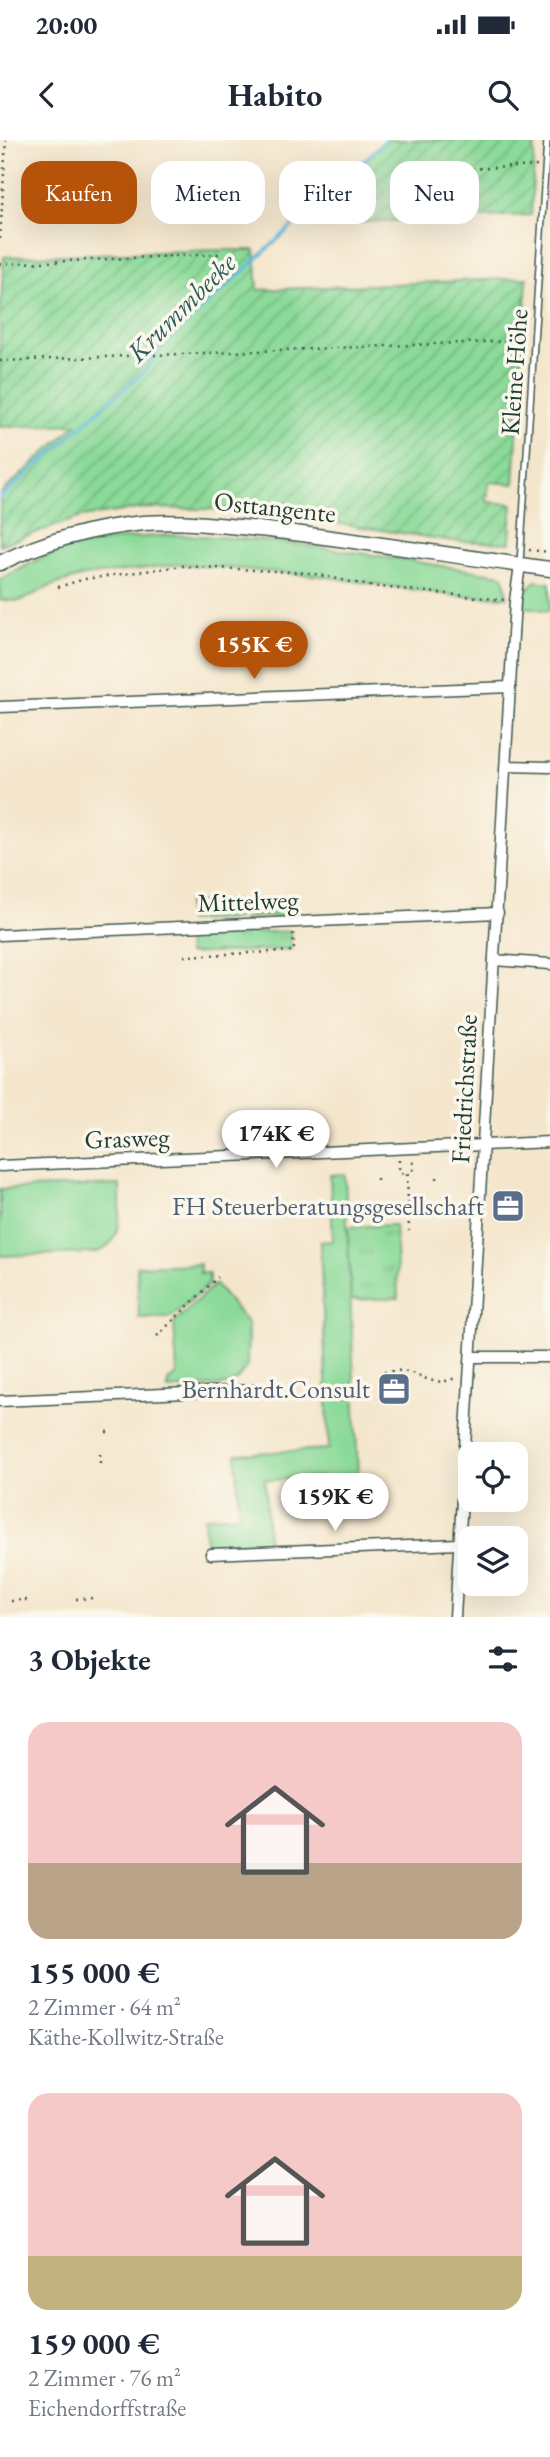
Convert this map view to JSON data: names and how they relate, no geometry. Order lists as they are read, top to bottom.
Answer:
{
  "streets": {
    "street": [
      "Osttangente",
      "Mittelweg",
      "Friedrichstraße",
      "Grasweg"
    ],
    "lane": ["Kleine Höhe"]
  },
  "crossings": [
    ["Kleine Höhe", "Osttangente"],
    ["Kleine Höhe", "Friedrichstraße"],
    ["Osttangente", "Friedrichstraße"],
    ["Mittelweg", "Friedrichstraße"],
    ["Friedrichstraße", "Grasweg"]
  ],
  "water": ["Krummbeeke"],
  "places": {
    "office": ["FH Steuerberatungsgesellschaft", "Bernhardt.Consult"]
  },
  "page": {
    "status": "20:00",
    "header": "Habito",
    "chip": [
      "Kaufen",
      "Mieten",
      "Filter",
      "Neu"
    ],
    "price": ["155K €", "174K €", "159K €"],
    "heading": "3 Objekte",
    "list": [
      {
        "name": "155 000 €",
        "note": "2 Zimmer · 64 m² · Käthe-Kollwitz-Straße"
      },
      {
        "name": "159 000 €",
        "note": "2 Zimmer · 76 m² · Eichendorffstraße"
      }
    ]
  }
}
